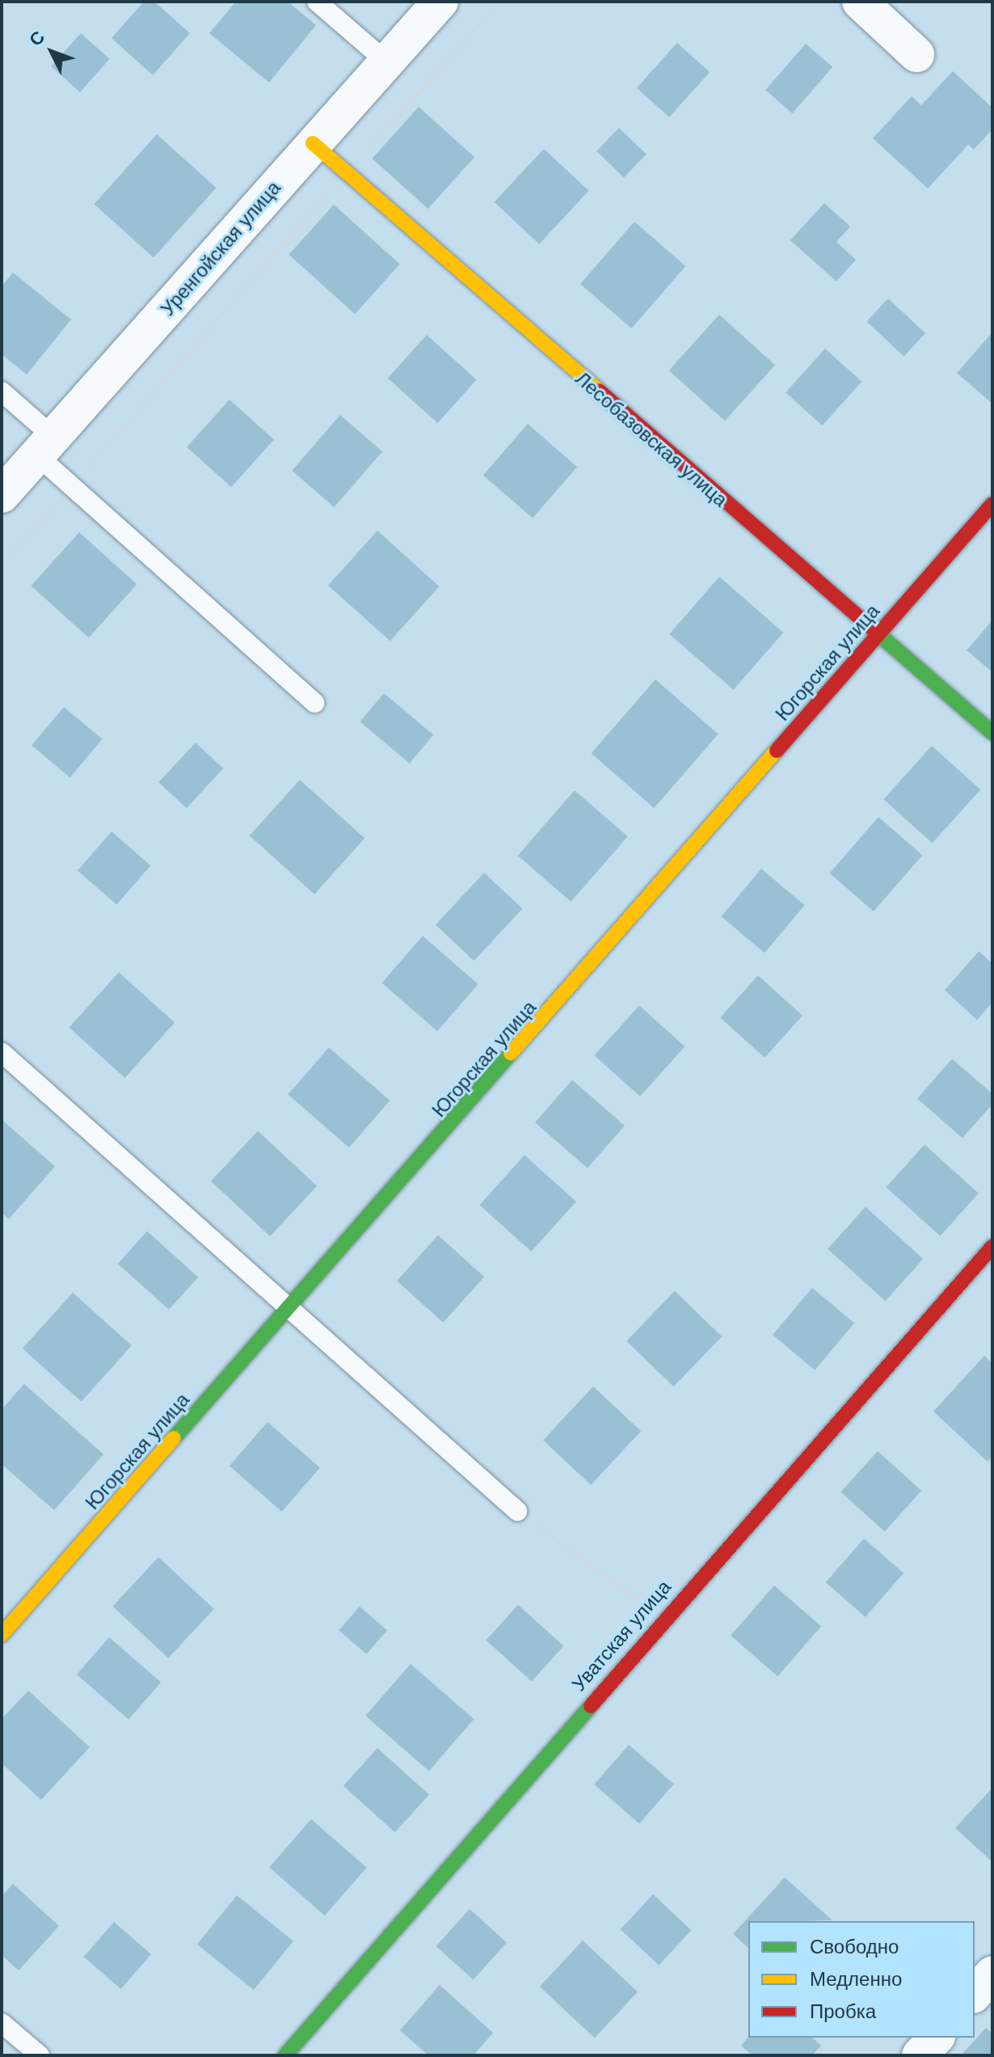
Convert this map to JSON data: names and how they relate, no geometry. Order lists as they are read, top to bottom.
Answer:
{
  "streets": {
    "street": [
      "Уренгойская улица",
      "Лесобазовская улица",
      "Югорская улица",
      "Уватская улица"
    ]
  },
  "crossings": [
    ["Уренгойская улица", "Лесобазовская улица"],
    ["Лесобазовская улица", "Югорская улица"]
  ],
  "legend": ["Свободно", "Медленно", "Пробка"],
  "north": "top left"
}
